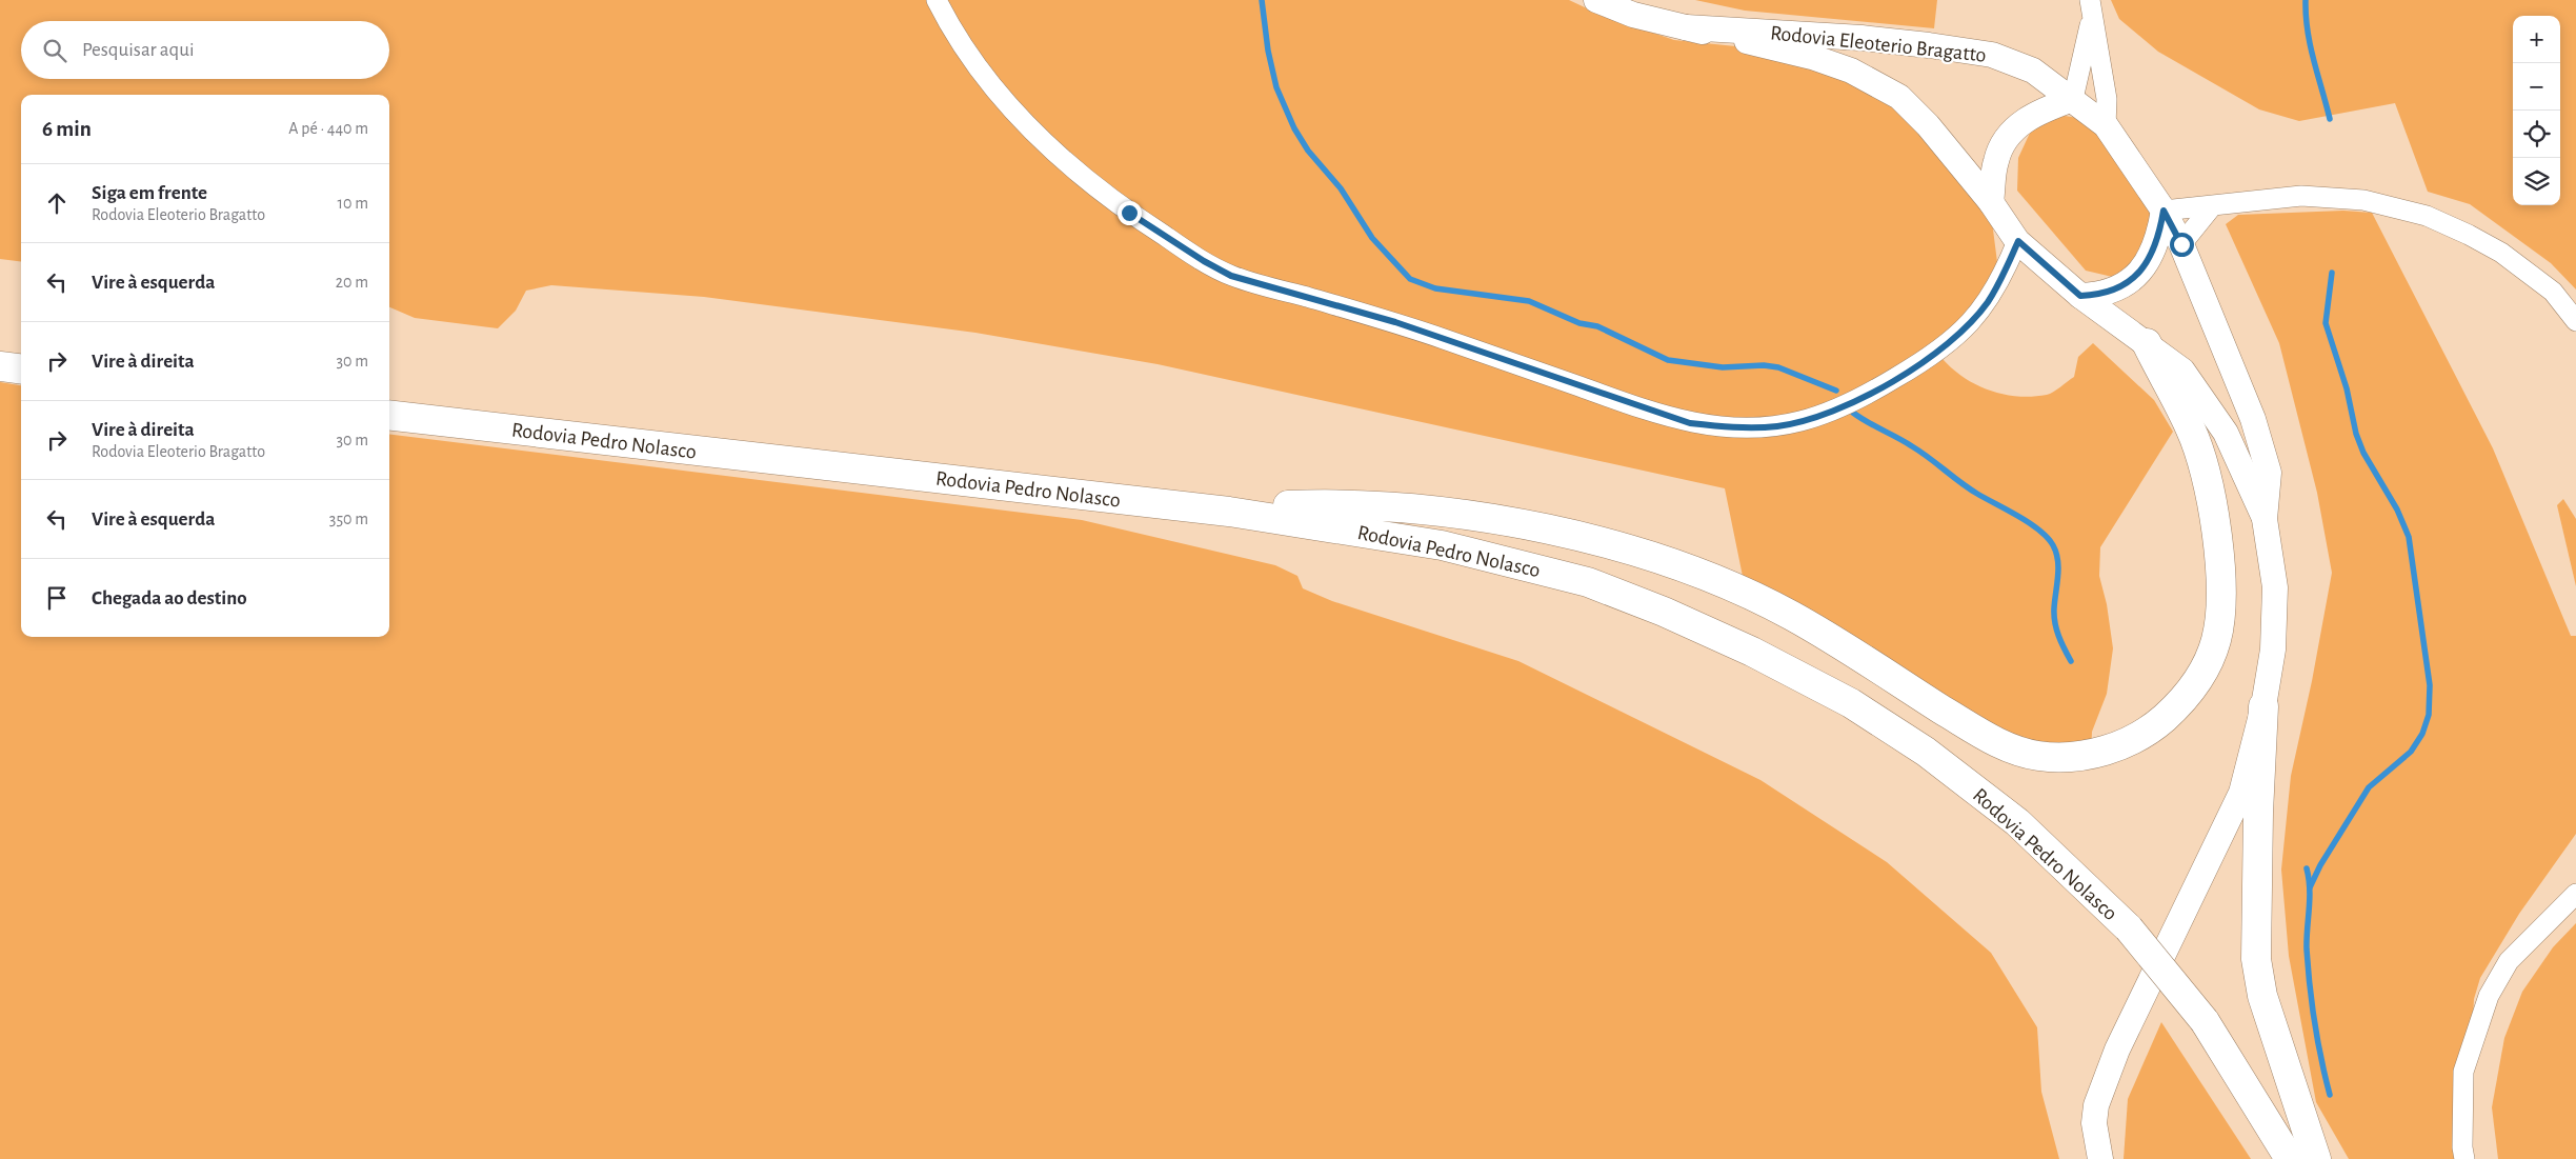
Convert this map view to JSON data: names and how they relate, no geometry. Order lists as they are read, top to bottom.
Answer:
{
  "streets": {
    "highway": ["Rodovia Pedro Nolasco"],
    "main road": ["Rodovia Eleoterio Bragatto"]
  },
  "page": {
    "map_buttons": ["+", "−"],
    "search": "Pesquisar aqui",
    "heading": ["6 min", "A pé · 440 m"],
    "list": [
      ["Siga em frente", "Rodovia Eleoterio Bragatto", "10 m"],
      ["Vire à esquerda", "20 m"],
      ["Vire à direita", "30 m"],
      ["Vire à direita", "Rodovia Eleoterio Bragatto", "30 m"],
      ["Vire à esquerda", "350 m"],
      "Chegada ao destino"
    ]
  }
}
